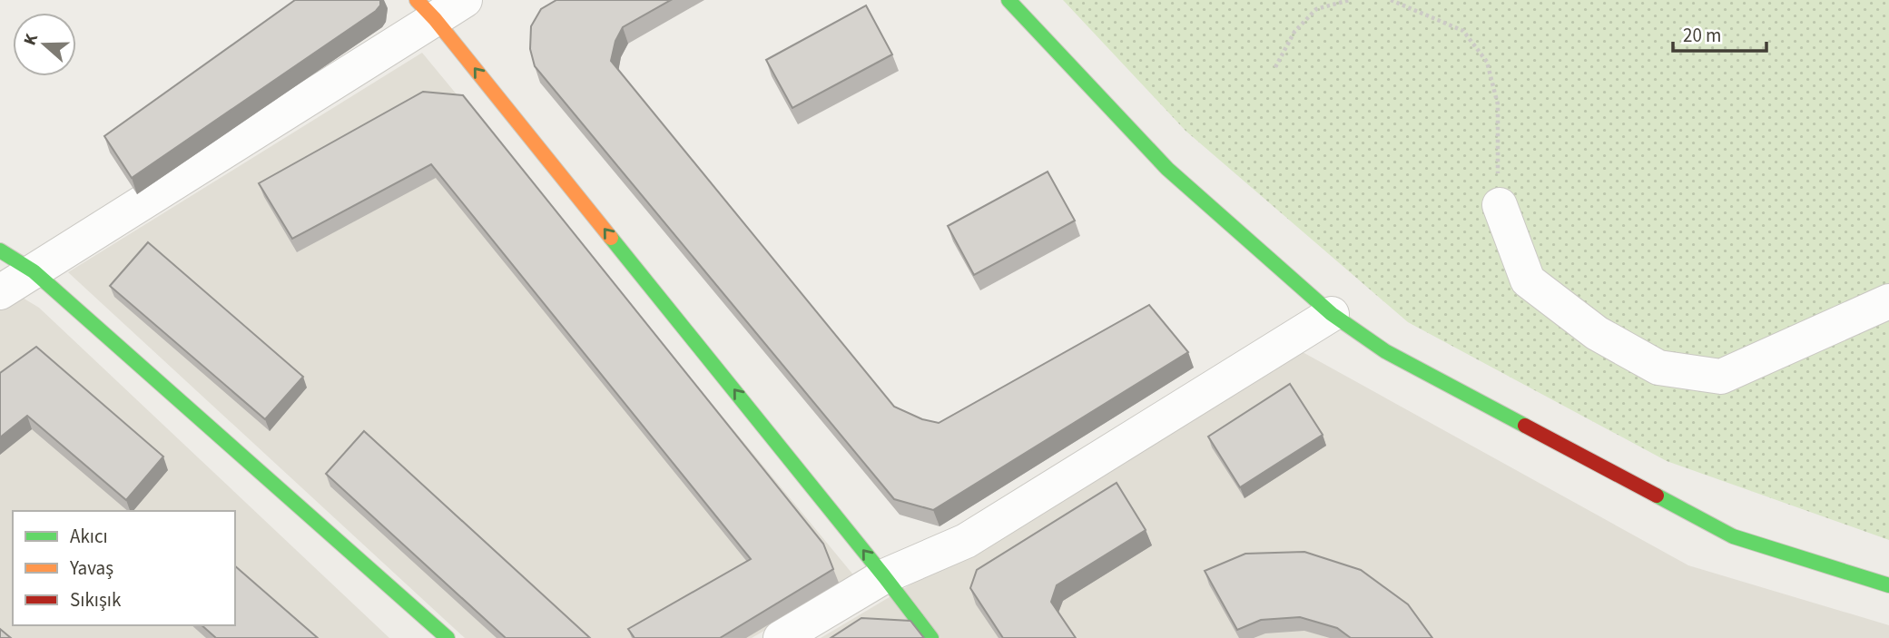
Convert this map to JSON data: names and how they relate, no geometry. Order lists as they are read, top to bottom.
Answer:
{
  "legend": ["Akıcı", "Yavaş", "Sıkışık"],
  "scale_bar": "20 m",
  "north": "left"
}
